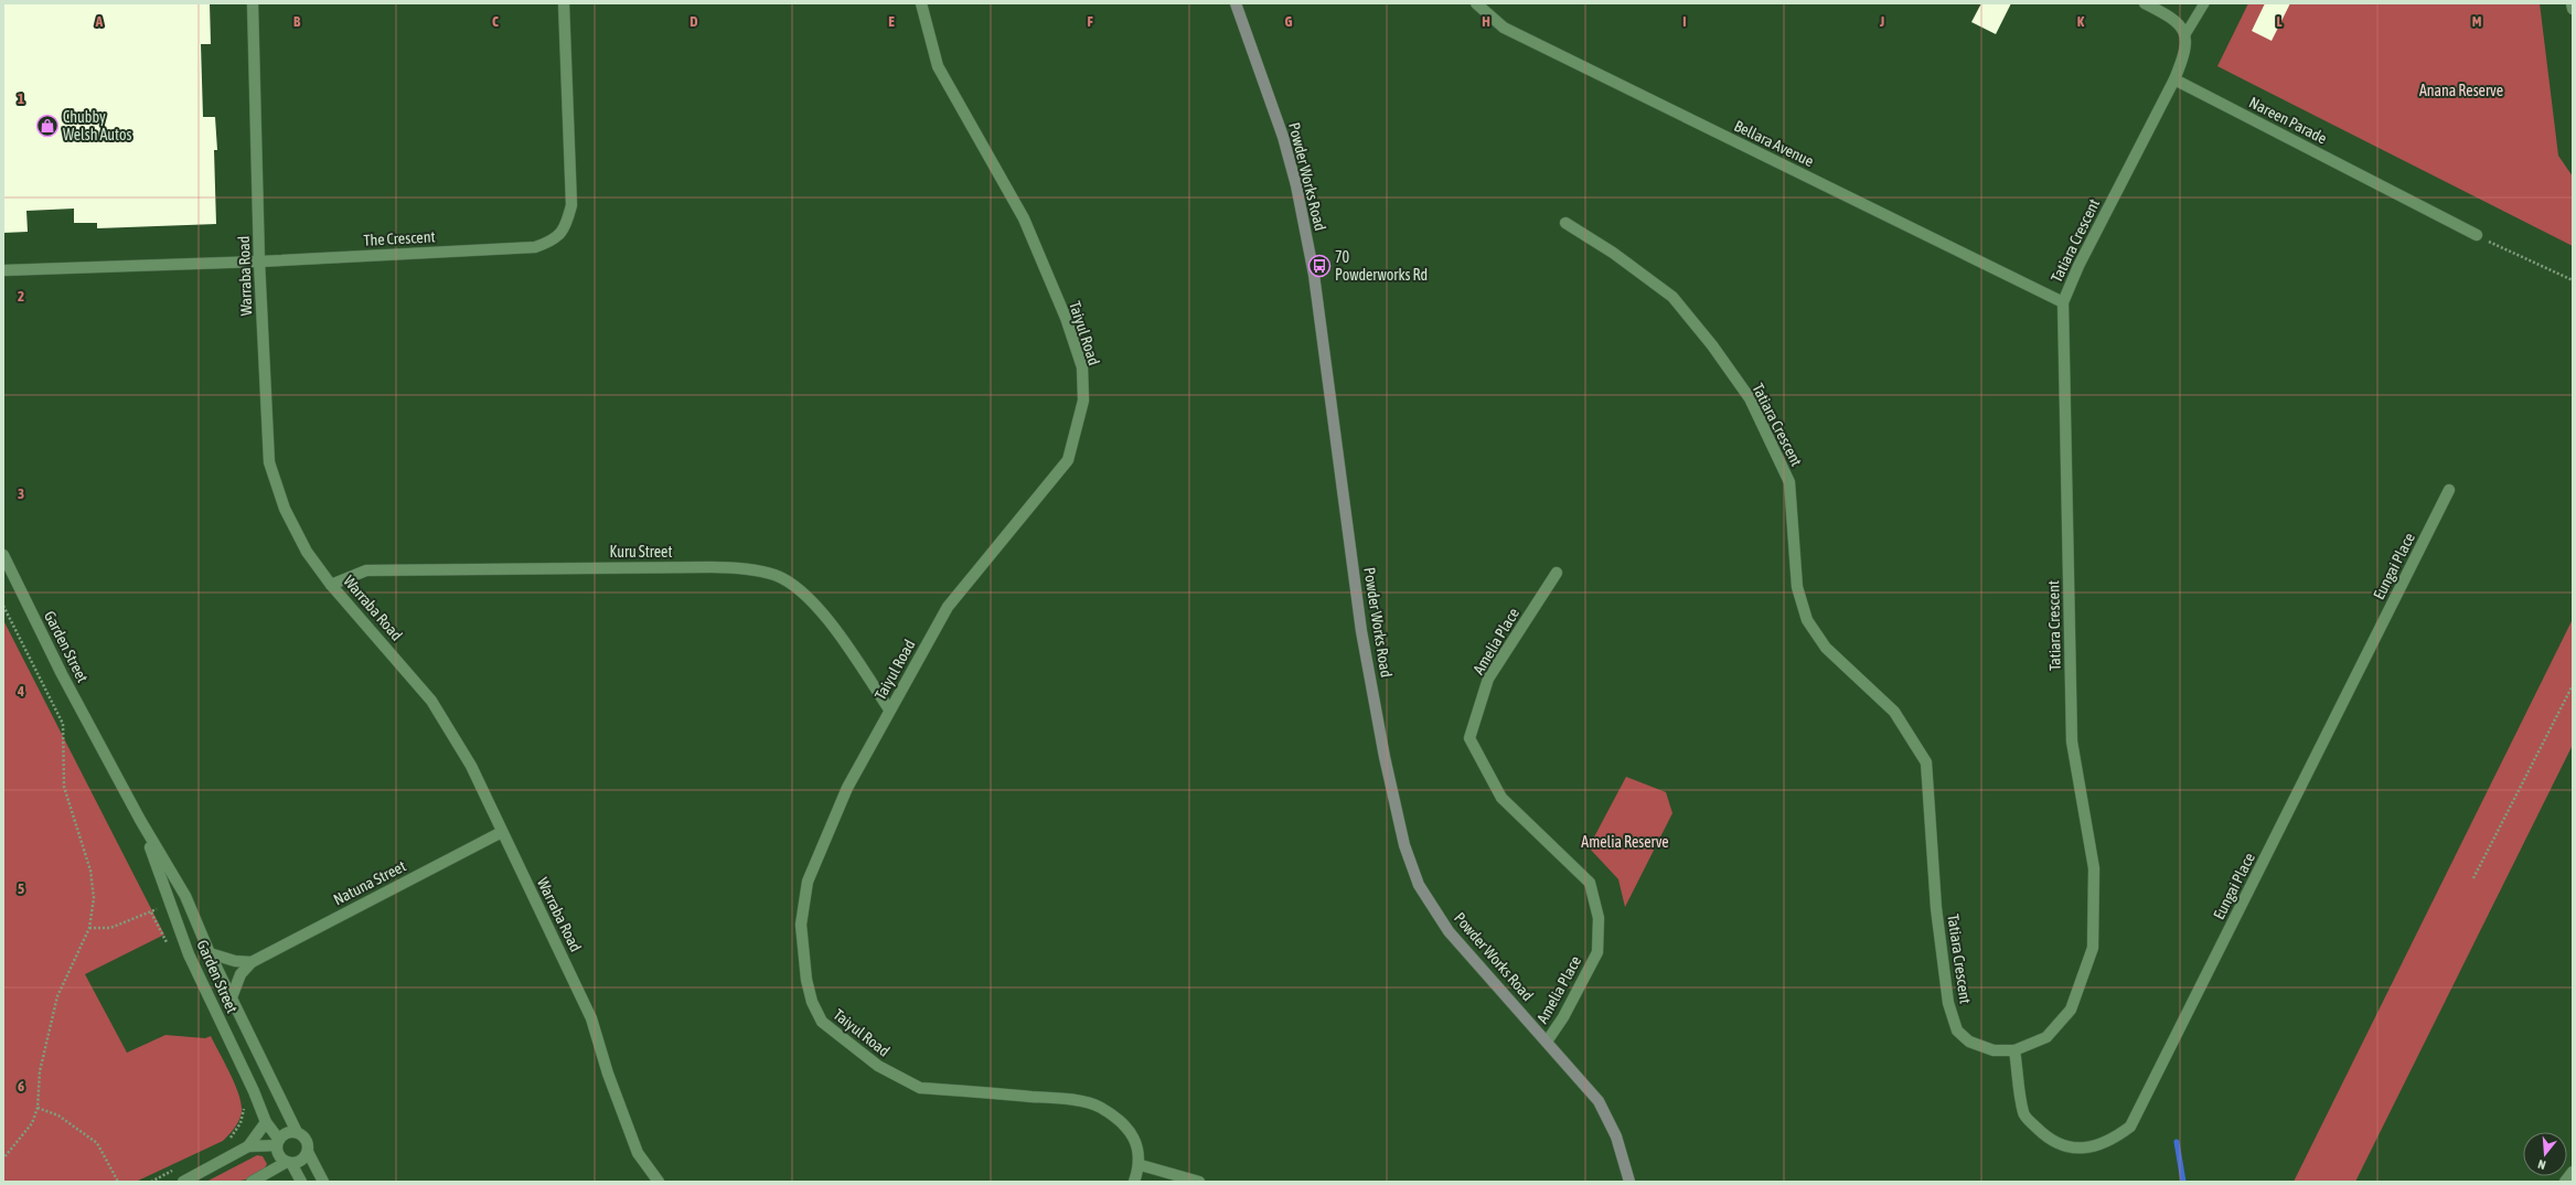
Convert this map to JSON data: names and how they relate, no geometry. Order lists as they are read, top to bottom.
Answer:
{
  "streets": {
    "main road": ["Powder Works Road"],
    "street": [
      "Nareen Parade",
      "Bellara Avenue",
      "The Crescent",
      "Tatiara Crescent",
      "Warraba Road",
      "Taiyul Road",
      "Kuru Street",
      "Eungai Place",
      "Amelia Place",
      "Garden Street",
      "Natuna Street"
    ]
  },
  "crossings": [
    ["Nareen Parade", "Tatiara Crescent"],
    ["Bellara Avenue", "Tatiara Crescent"],
    ["Powder Works Road", "Amelia Place"],
    ["The Crescent", "Warraba Road"],
    ["Tatiara Crescent", "Eungai Place"],
    ["Warraba Road", "Kuru Street"],
    ["Warraba Road", "Natuna Street"],
    ["Taiyul Road", "Kuru Street"],
    ["Garden Street", "Natuna Street"]
  ],
  "parks": ["Anana Reserve", "Amelia Reserve"],
  "places": {
    "shop": ["Chubby Welsh Autos"],
    "bus stop": ["70 Powderworks Rd"]
  },
  "north": "bottom",
  "grid": {
    "columns": [
      "A",
      "B",
      "C",
      "D",
      "E",
      "F",
      "G",
      "H",
      "I",
      "J",
      "K",
      "L",
      "M"
    ],
    "rows": [
      "1",
      "2",
      "3",
      "4",
      "5",
      "6"
    ]
  }
}
